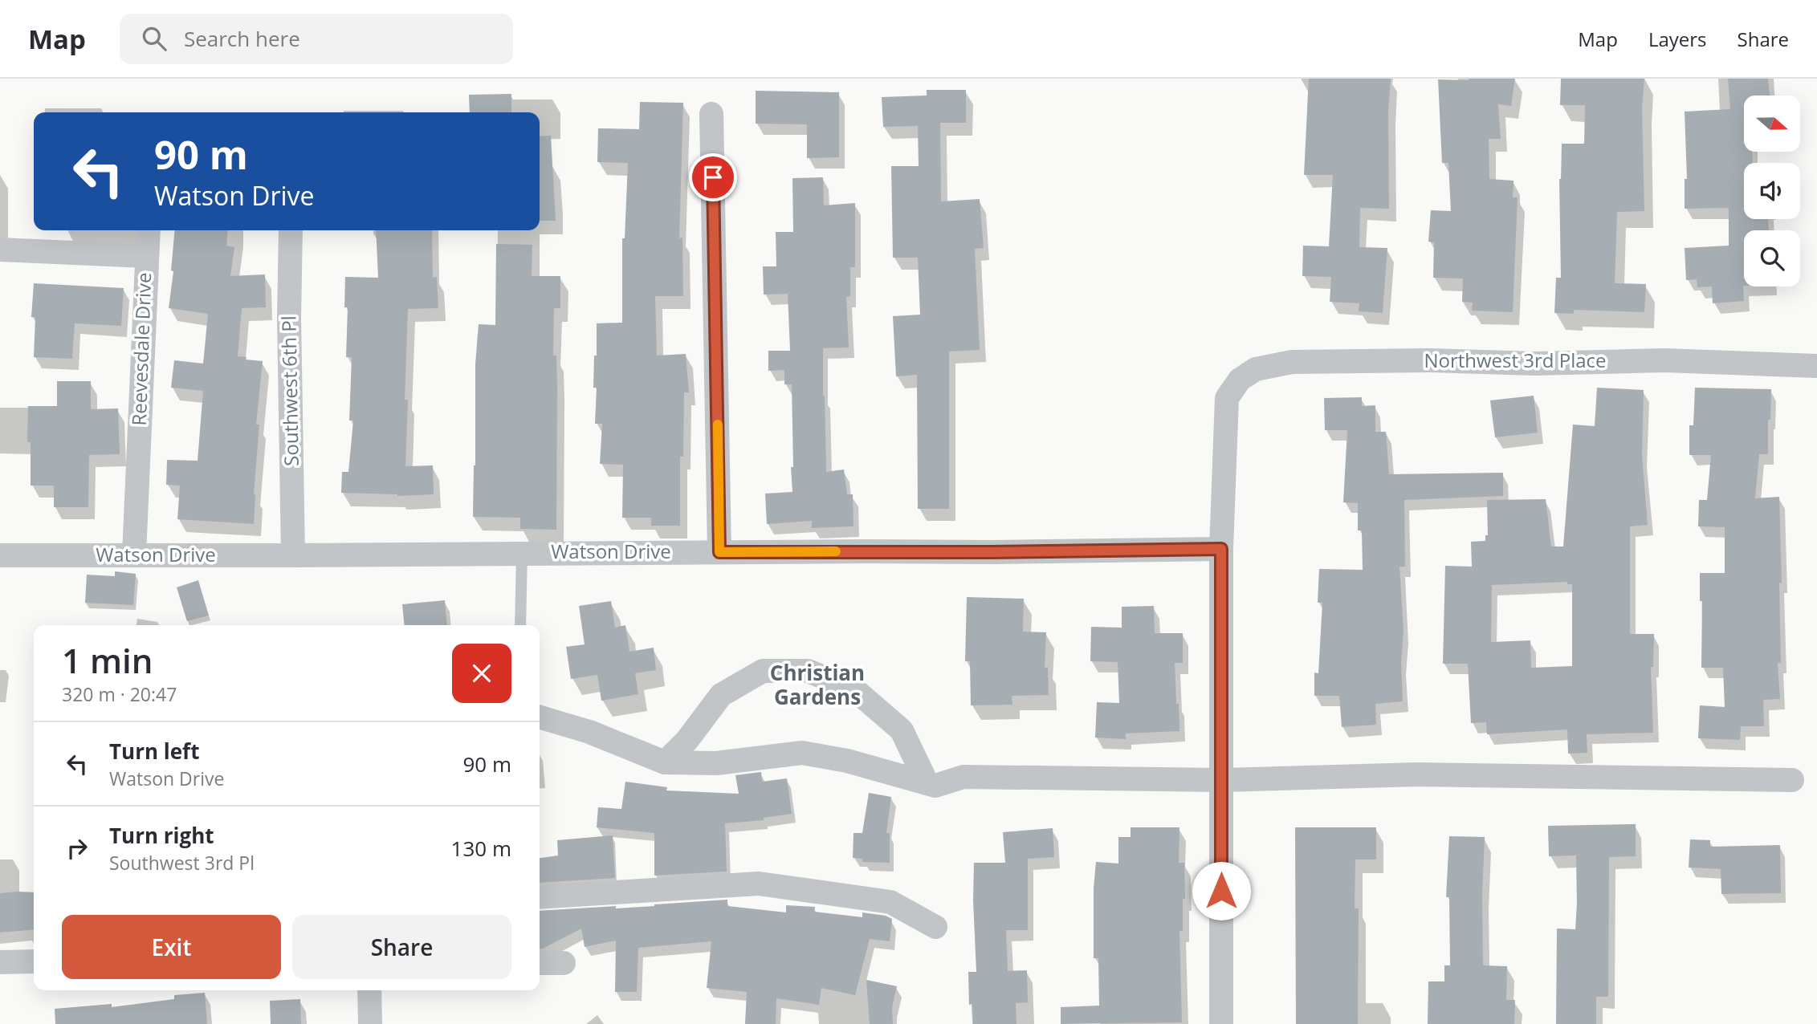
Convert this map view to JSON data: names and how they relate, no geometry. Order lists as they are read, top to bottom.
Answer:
{
  "streets": {
    "street": [
      "Reevesdale Drive",
      "Northwest 3rd Place",
      "Southwest 6th Pl",
      "Watson Drive"
    ]
  },
  "crossings": [
    ["Reevesdale Drive", "Watson Drive"],
    ["Northwest 3rd Place", "Watson Drive"],
    ["Southwest 6th Pl", "Watson Drive"]
  ],
  "districts": ["Christian Gardens"],
  "north": "right",
  "page": {
    "header": "Map",
    "search": "Search here",
    "nav": ["Map", "Layers", "Share"],
    "turn": ["90 m", "Watson Drive"],
    "heading": ["1 min", "320 m · 20:47"],
    "list": [
      {
        "name": "Turn left",
        "note": "Watson Drive",
        "value": "90 m"
      },
      {
        "name": "Turn right",
        "note": "Southwest 3rd Pl",
        "value": "130 m"
      }
    ],
    "buttons": ["Exit", "Share"]
  }
}
